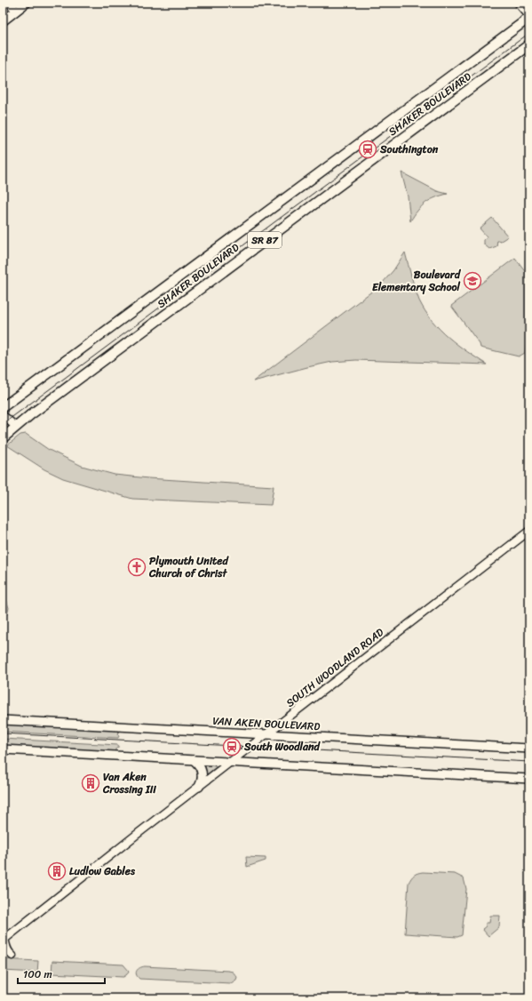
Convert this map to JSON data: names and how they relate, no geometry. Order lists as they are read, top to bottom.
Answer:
{
  "streets": {
    "main road": ["SHAKER BOULEVARD", "SR 87", "VAN AKEN BOULEVARD"],
    "street": ["SOUTH WOODLAND ROAD"]
  },
  "crossings": [
    ["SOUTH WOODLAND ROAD", "VAN AKEN BOULEVARD"]
  ],
  "places": {
    "station": ["Southington", "South Woodland"],
    "school or university": ["Boulevard Elementary School"],
    "church": ["Plymouth United Church of Christ"],
    "building": ["Van Aken Crossing III", "Ludlow Gables"]
  },
  "scale_bar": "100 m"
}
